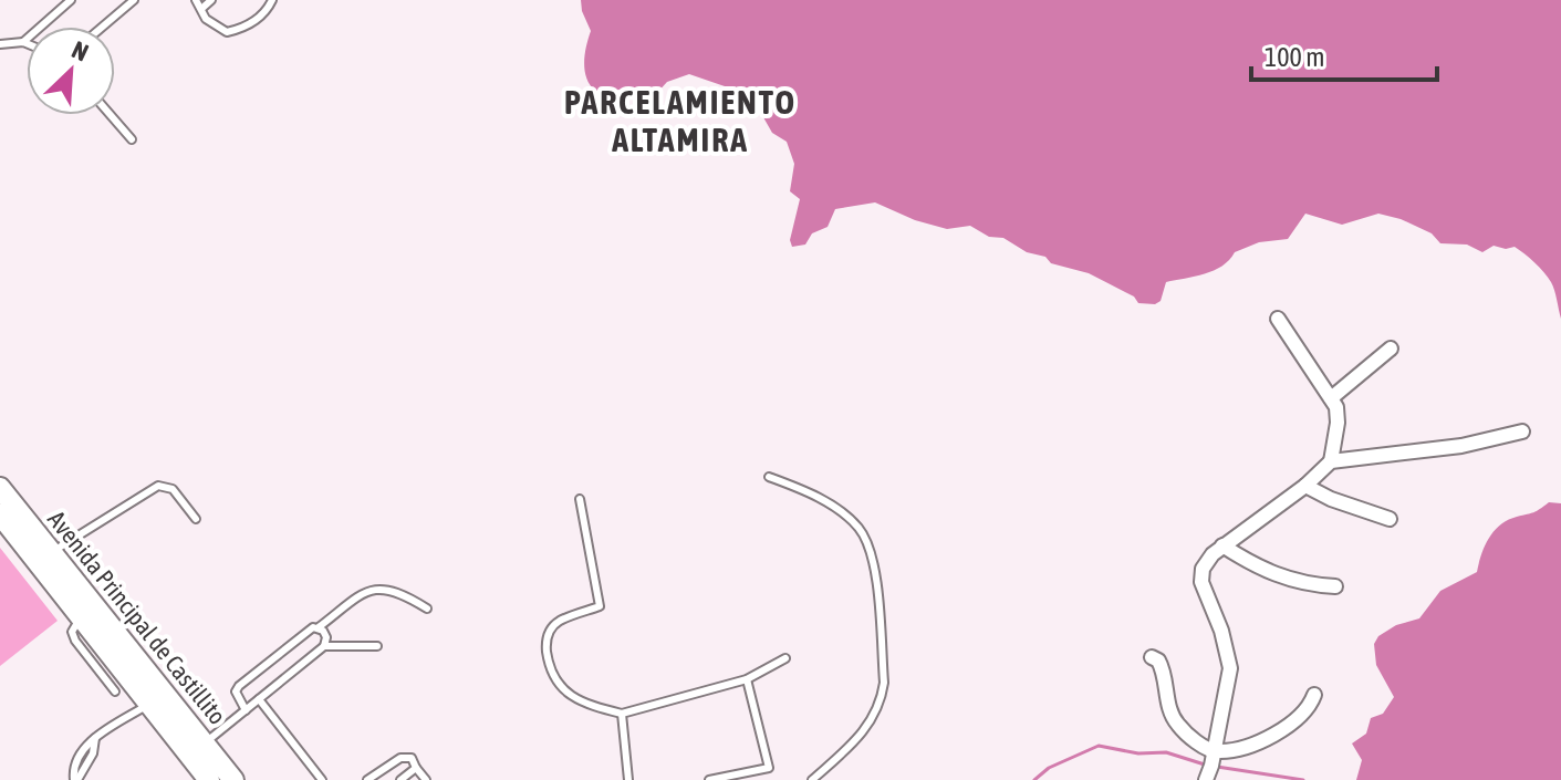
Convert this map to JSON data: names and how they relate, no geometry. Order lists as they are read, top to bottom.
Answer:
{
  "streets": {
    "main road": ["Avenida Principal de Castillito"]
  },
  "districts": ["PARCELAMIENTO ALTAMIRA"],
  "scale_bar": "100 m",
  "north": "top right"
}
